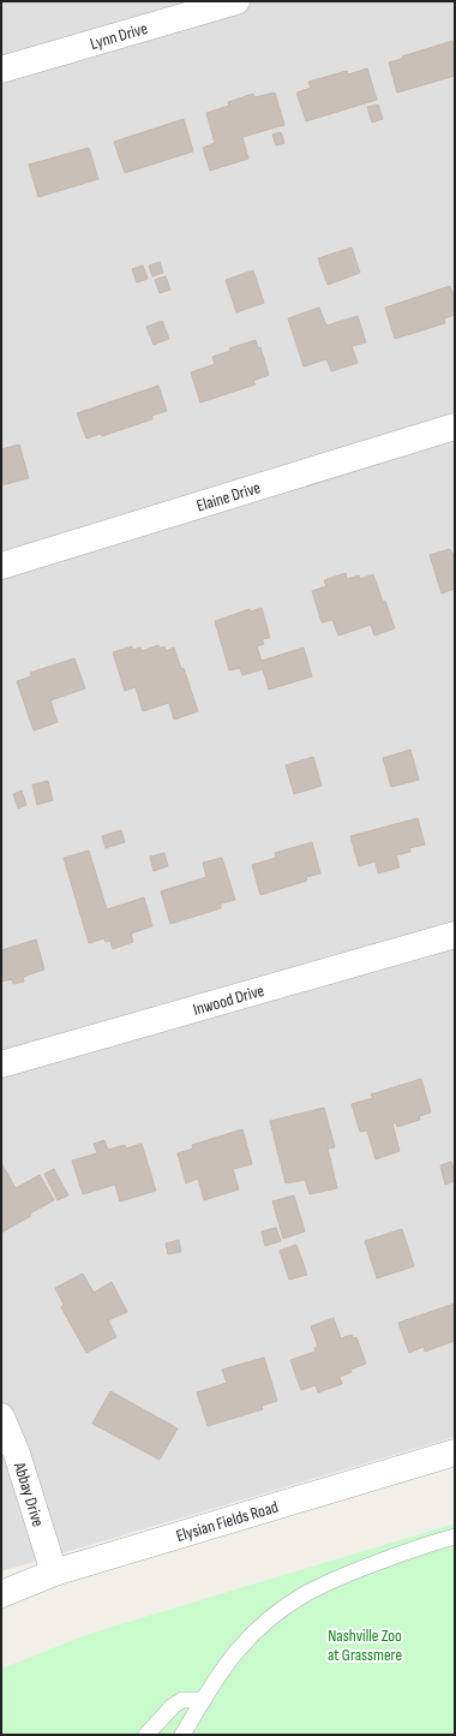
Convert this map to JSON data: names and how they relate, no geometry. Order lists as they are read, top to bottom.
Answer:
{
  "streets": {
    "street": [
      "Lynn Drive",
      "Elaine Drive",
      "Inwood Drive",
      "Abbay Drive",
      "Elysian Fields Road"
    ]
  },
  "crossings": [
    ["Abbay Drive", "Elysian Fields Road"]
  ],
  "parks": ["Nashville Zoo at Grassmere"]
}
